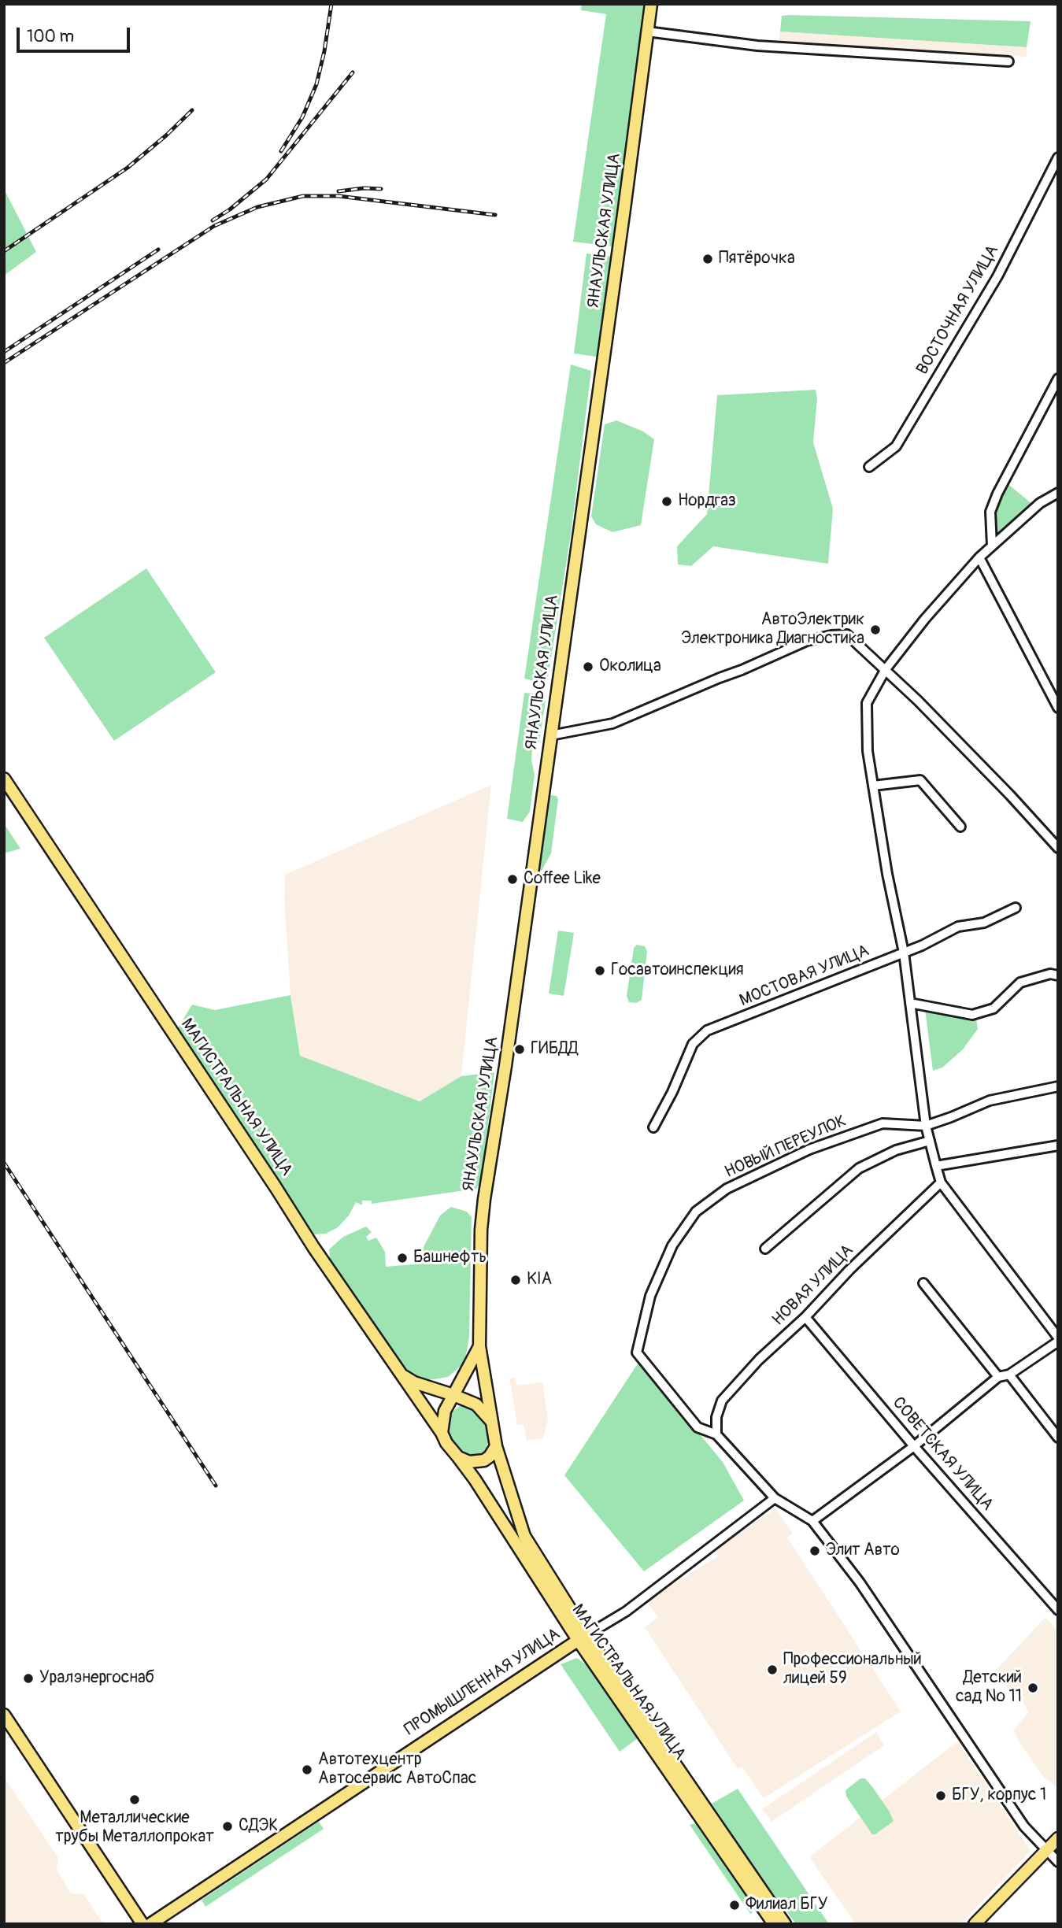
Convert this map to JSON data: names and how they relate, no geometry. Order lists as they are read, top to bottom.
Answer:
{
  "streets": {
    "main road": ["ЯНАУЛЬСКАЯ УЛИЦА", "МАГИСТРАЛЬНАЯ УЛИЦА", "ПРОМЫШЛЕННАЯ УЛИЦА"],
    "street": [
      "ВОСТОЧНАЯ УЛИЦА",
      "МОСТОВАЯ УЛИЦА",
      "НОВЫЙ ПЕРЕУЛОК",
      "НОВАЯ УЛИЦА",
      "СОВЕТСКАЯ УЛИЦА"
    ]
  },
  "crossings": [
    ["ЯНАУЛЬСКАЯ УЛИЦА", "МАГИСТРАЛЬНАЯ УЛИЦА"],
    ["МАГИСТРАЛЬНАЯ УЛИЦА", "ПРОМЫШЛЕННАЯ УЛИЦА"],
    ["НОВЫЙ ПЕРЕУЛОК", "НОВАЯ УЛИЦА"],
    ["НОВАЯ УЛИЦА", "СОВЕТСКАЯ УЛИЦА"]
  ],
  "places": [
    "Пятёрочка",
    "Нордгаз",
    "АвтоЭлектрик Электроника Диагностика",
    "Околица",
    "Coffee Like",
    "Госавтоинспекция",
    "ГИБДД",
    "Башнефть",
    "KIA",
    "Элит Авто",
    "Профессиональный лицей 59",
    "Уралэнергоснаб",
    "Детский сад № 11",
    "Автотехцентр Автосервис АвтоСпас",
    "БГУ, корпус 1",
    "Металлические трубы Металлопрокат",
    "СДЭК",
    "Филиал БГУ"
  ],
  "scale_bar": "100 m"
}
